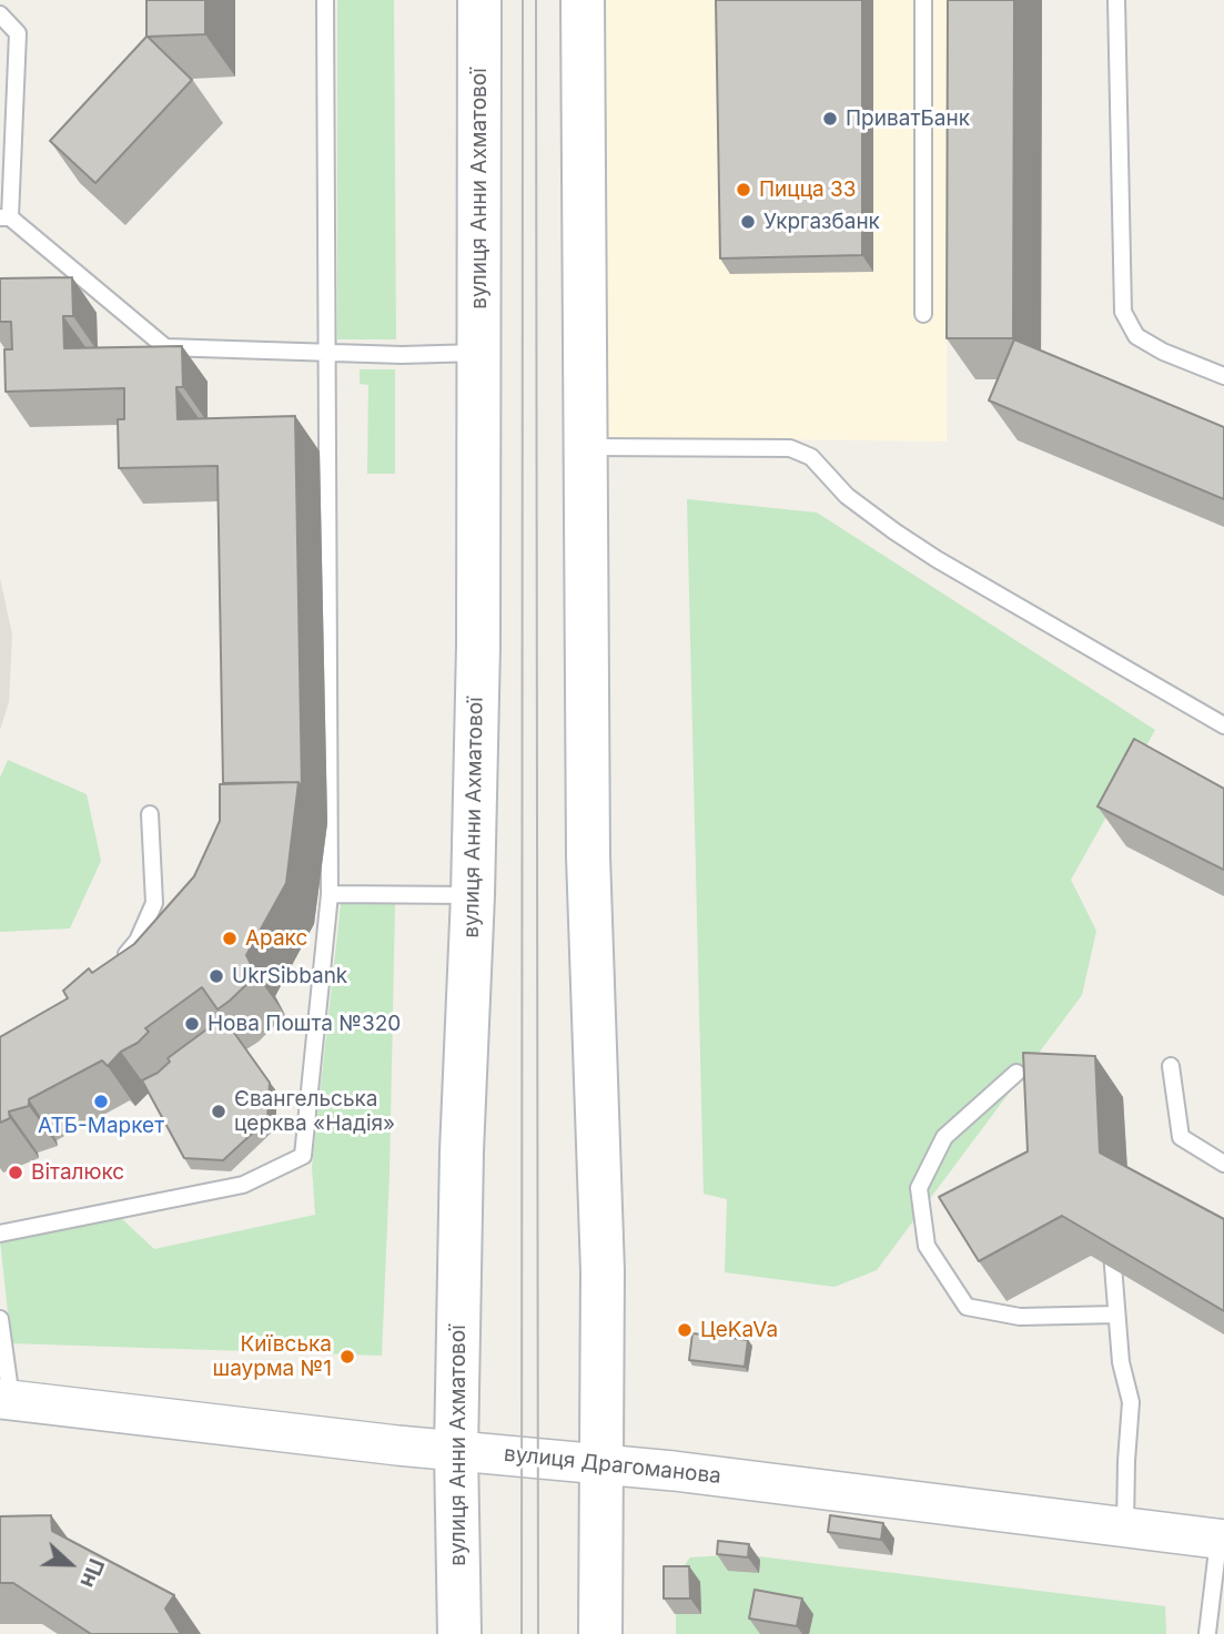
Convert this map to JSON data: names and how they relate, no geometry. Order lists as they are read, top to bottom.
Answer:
{
  "streets": {
    "main road": ["вулиця Анни Ахматової"],
    "street": ["вулиця Драгоманова"]
  },
  "crossings": [
    ["вулиця Анни Ахматової", "вулиця Драгоманова"]
  ],
  "places": [
    "ПриватБанк",
    "Пицца 33",
    "Укргазбанк",
    "Аракс",
    "UkrSibbank",
    "Нова Пошта №320",
    "АТБ-Маркет",
    "Євангельська церква «Надія»",
    "Віталюкс",
    "ЦеKaVa",
    "Київська шаурма №1"
  ],
  "north": "right"
}
